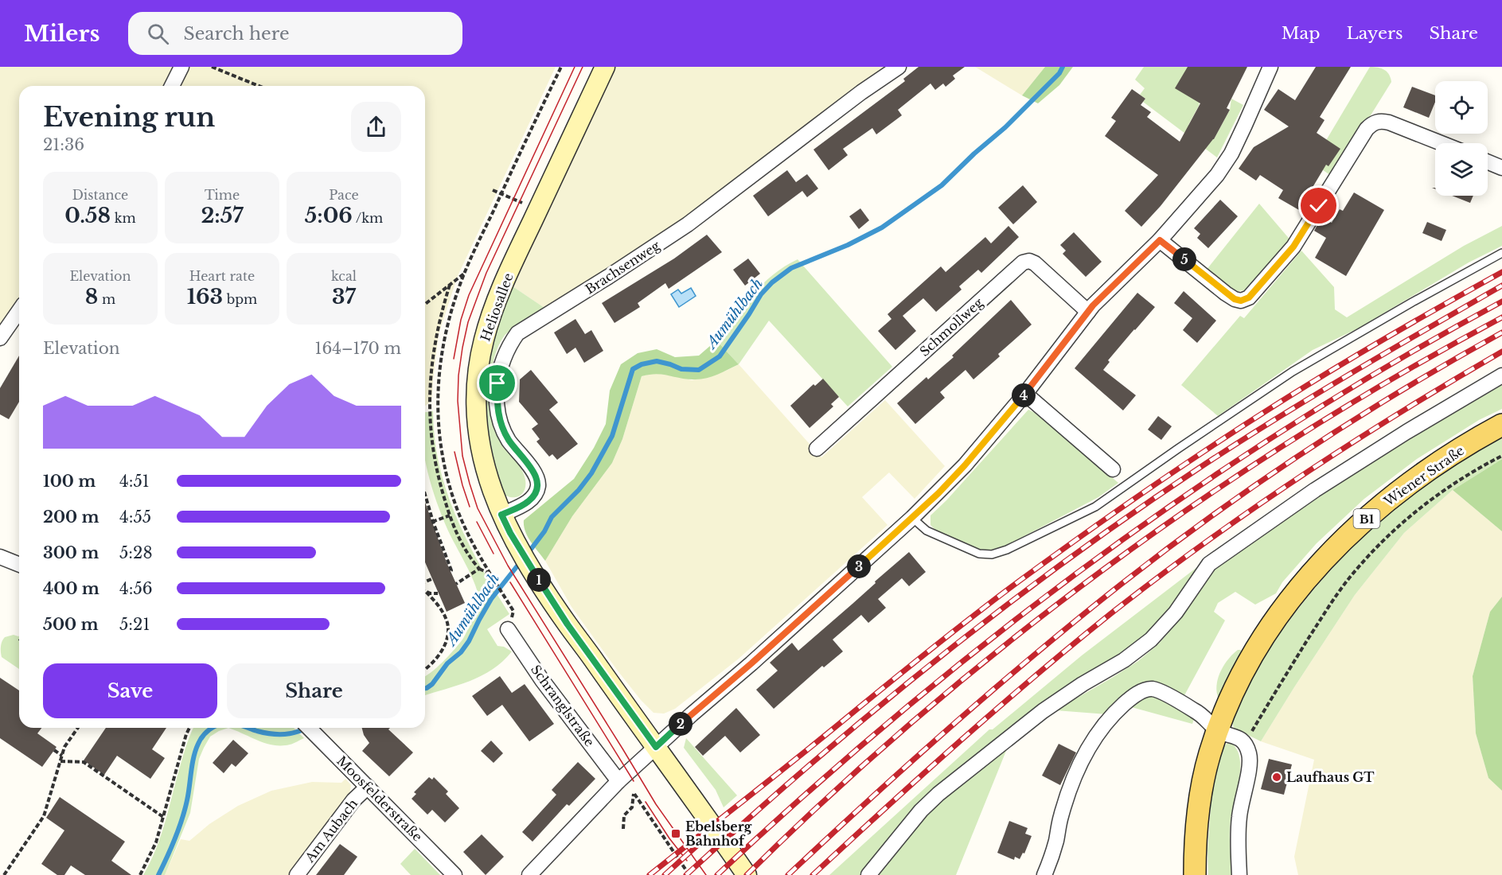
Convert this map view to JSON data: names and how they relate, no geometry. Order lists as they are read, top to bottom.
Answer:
{
  "streets": {
    "main road": ["Wiener Straße", "B1"],
    "street": [
      "Brachsenweg",
      "Heliosallee",
      "Schmollweg",
      "Schranglstraße",
      "Moosfelderstraße",
      "Am Aubach"
    ]
  },
  "crossings": [
    ["Brachsenweg", "Heliosallee"],
    ["Wiener Straße", "B1"],
    ["Moosfelderstraße", "Am Aubach"]
  ],
  "water": ["Aumühlbach"],
  "places": {
    "other": ["Laufhaus GT"],
    "transit": ["Ebelsberg Bahnhof"]
  },
  "page": {
    "header": "Milers",
    "search": "Search here",
    "nav": ["Map", "Layers", "Share"],
    "heading": ["Evening run", "21:36"],
    "stats": [
      ["Distance", "0.58 km"],
      ["Time", "2:57"],
      ["Pace", "5:06 /km"],
      ["Elevation", "8 m"],
      ["Heart rate", "163 bpm"],
      ["kcal", "37"]
    ],
    "pins": [
      "5",
      "4",
      "3",
      "1",
      "2"
    ],
    "chart": ["Elevation", "164–170 m"],
    "list": [
      {
        "name": "100 m",
        "note": "4:51"
      },
      {
        "name": "200 m",
        "note": "4:55"
      },
      {
        "name": "300 m",
        "note": "5:28"
      },
      {
        "name": "400 m",
        "note": "4:56"
      },
      {
        "name": "500 m",
        "note": "5:21"
      }
    ],
    "buttons": ["Save", "Share"]
  }
}
